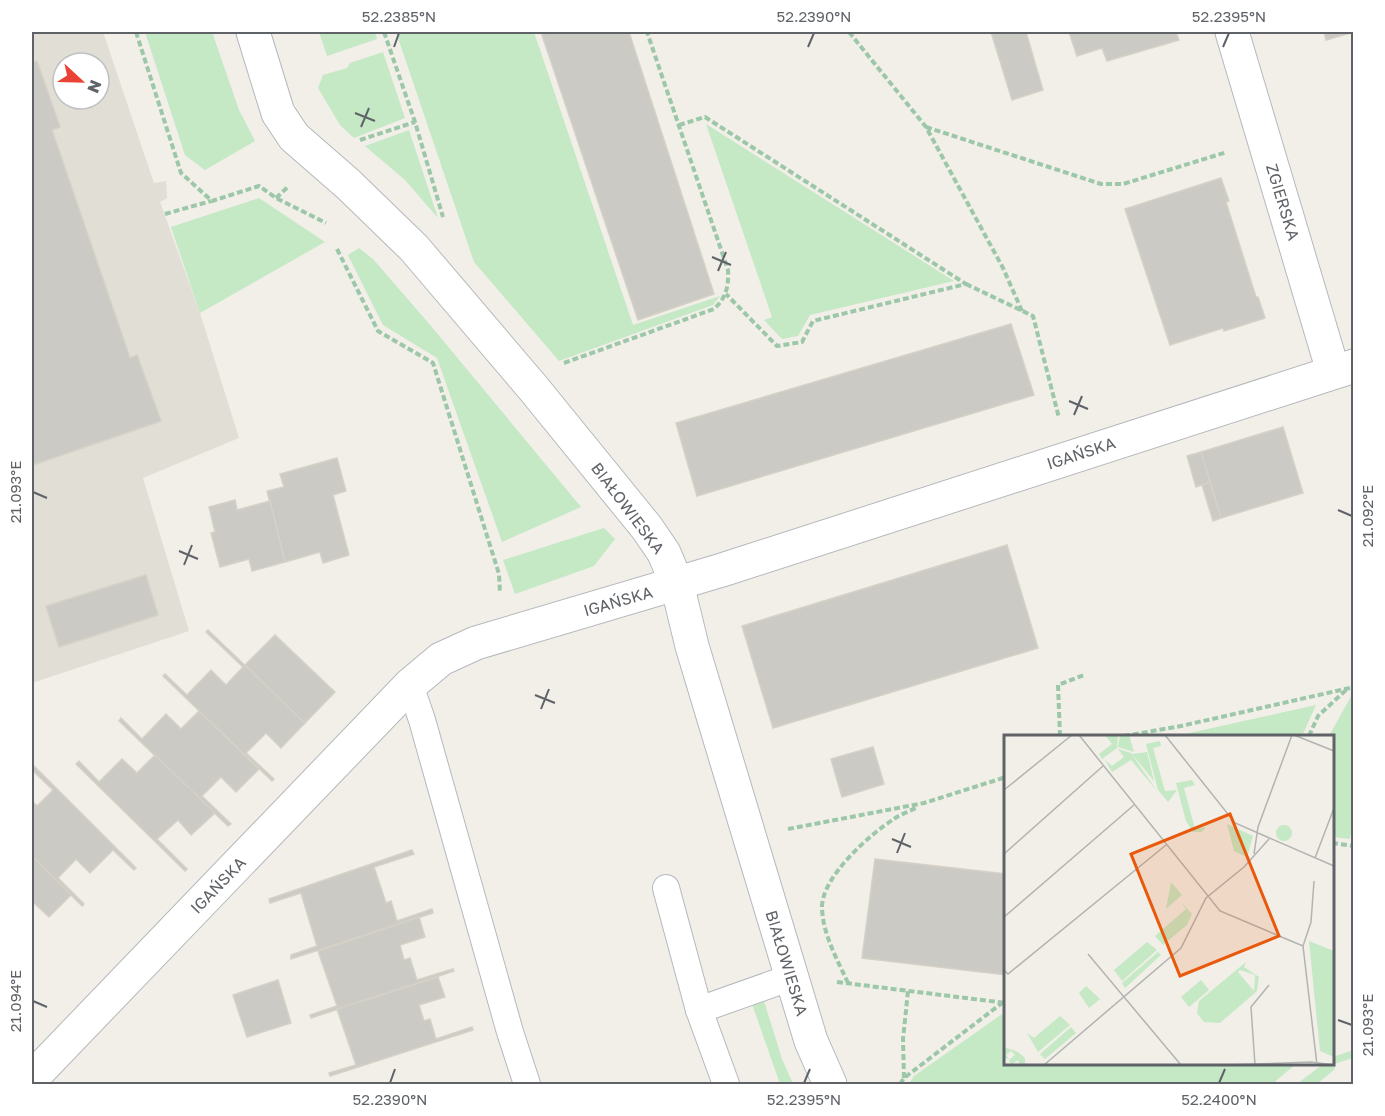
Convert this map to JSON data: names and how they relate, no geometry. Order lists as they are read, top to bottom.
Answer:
{
  "streets": {
    "street": ["ZGIERSKA", "IGAŃSKA", "BIAŁOWIESKA"]
  },
  "crossings": [
    ["ZGIERSKA", "IGAŃSKA"],
    ["IGAŃSKA", "BIAŁOWIESKA"]
  ],
  "north": "right",
  "coordinates": [
    "52.2385°N",
    "52.2390°N",
    "52.2395°N",
    "21.093°E",
    "21.092°E",
    "21.094°E",
    "52.2400°N"
  ]
}
